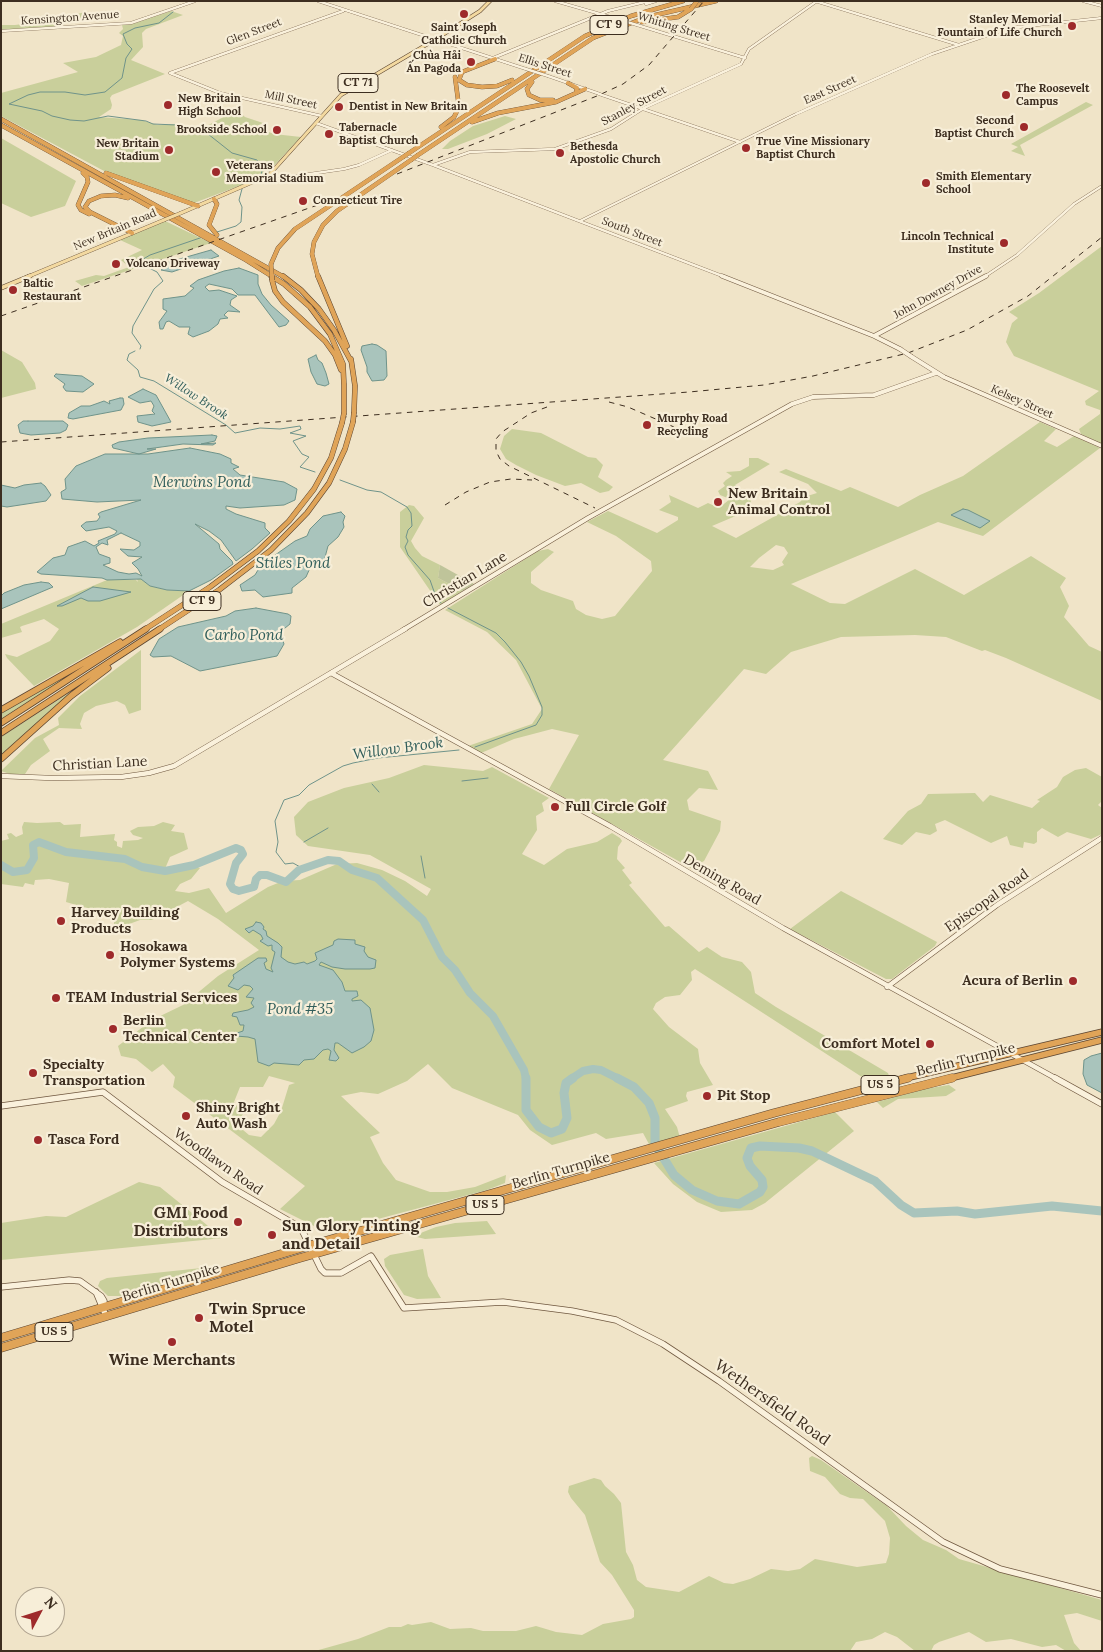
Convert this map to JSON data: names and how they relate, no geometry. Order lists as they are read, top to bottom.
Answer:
{
  "streets": {
    "highway": ["CT 9", "Berlin Turnpike", "US 5"],
    "main road": ["CT 71", "New Britain Road"],
    "street": [
      "Kensington Avenue",
      "Whiting Street",
      "Glen Street",
      "Ellis Street",
      "East Street",
      "Mill Street",
      "Stanley Street",
      "South Street",
      "John Downey Drive",
      "Kelsey Street",
      "Christian Lane",
      "Deming Road",
      "Episcopal Road",
      "Woodlawn Road",
      "Wethersfield Road"
    ]
  },
  "crossings": [
    ["CT 9", "Ellis Street"],
    ["Whiting Street", "Stanley Street"],
    ["Glen Street", "Ellis Street"],
    ["Glen Street", "Mill Street"],
    ["Ellis Street", "CT 71"],
    ["Ellis Street", "East Street"],
    ["Ellis Street", "Stanley Street"],
    ["CT 71", "Mill Street"],
    ["CT 71", "New Britain Road"],
    ["CT 71", "South Street"],
    ["East Street", "South Street"],
    ["Stanley Street", "South Street"],
    ["South Street", "John Downey Drive"],
    ["South Street", "Kelsey Street"],
    ["South Street", "Christian Lane"],
    ["Kelsey Street", "Christian Lane"],
    ["Christian Lane", "Deming Road"],
    ["Deming Road", "Episcopal Road"],
    ["Deming Road", "Berlin Turnpike"],
    ["Berlin Turnpike", "Woodlawn Road"],
    ["Woodlawn Road", "Wethersfield Road"]
  ],
  "water": [
    "Willow Brook",
    "Merwins Pond",
    "Stiles Pond",
    "Carbo Pond",
    "Pond #35"
  ],
  "places": [
    "Saint Joseph Catholic Church",
    "Stanley Memorial Fountain of Life Church",
    "Chùa Hải Ấn Pagoda",
    "The Roosevelt Campus",
    "New Britain High School",
    "Dentist in New Britain",
    "Second Baptist Church",
    "Brookside School",
    "Tabernacle Baptist Church",
    "True Vine Missionary Baptist Church",
    "New Britain Stadium",
    "Bethesda Apostolic Church",
    "Veterans Memorial Stadium",
    "Smith Elementary School",
    "Connecticut Tire",
    "Lincoln Technical Institute",
    "Volcano Driveway",
    "Baltic Restaurant",
    "Murphy Road Recycling",
    "New Britain Animal Control",
    "Full Circle Golf",
    "Harvey Building Products",
    "Hosokawa Polymer Systems",
    "Acura of Berlin",
    "TEAM Industrial Services",
    "Berlin Technical Center",
    "Comfort Motel",
    "Specialty Transportation",
    "Pit Stop",
    "Shiny Bright Auto Wash",
    "Tasca Ford",
    "GMI Food Distributors",
    "Sun Glory Tinting and Detail",
    "Twin Spruce Motel",
    "Wine Merchants"
  ],
  "north": "top right"
}
